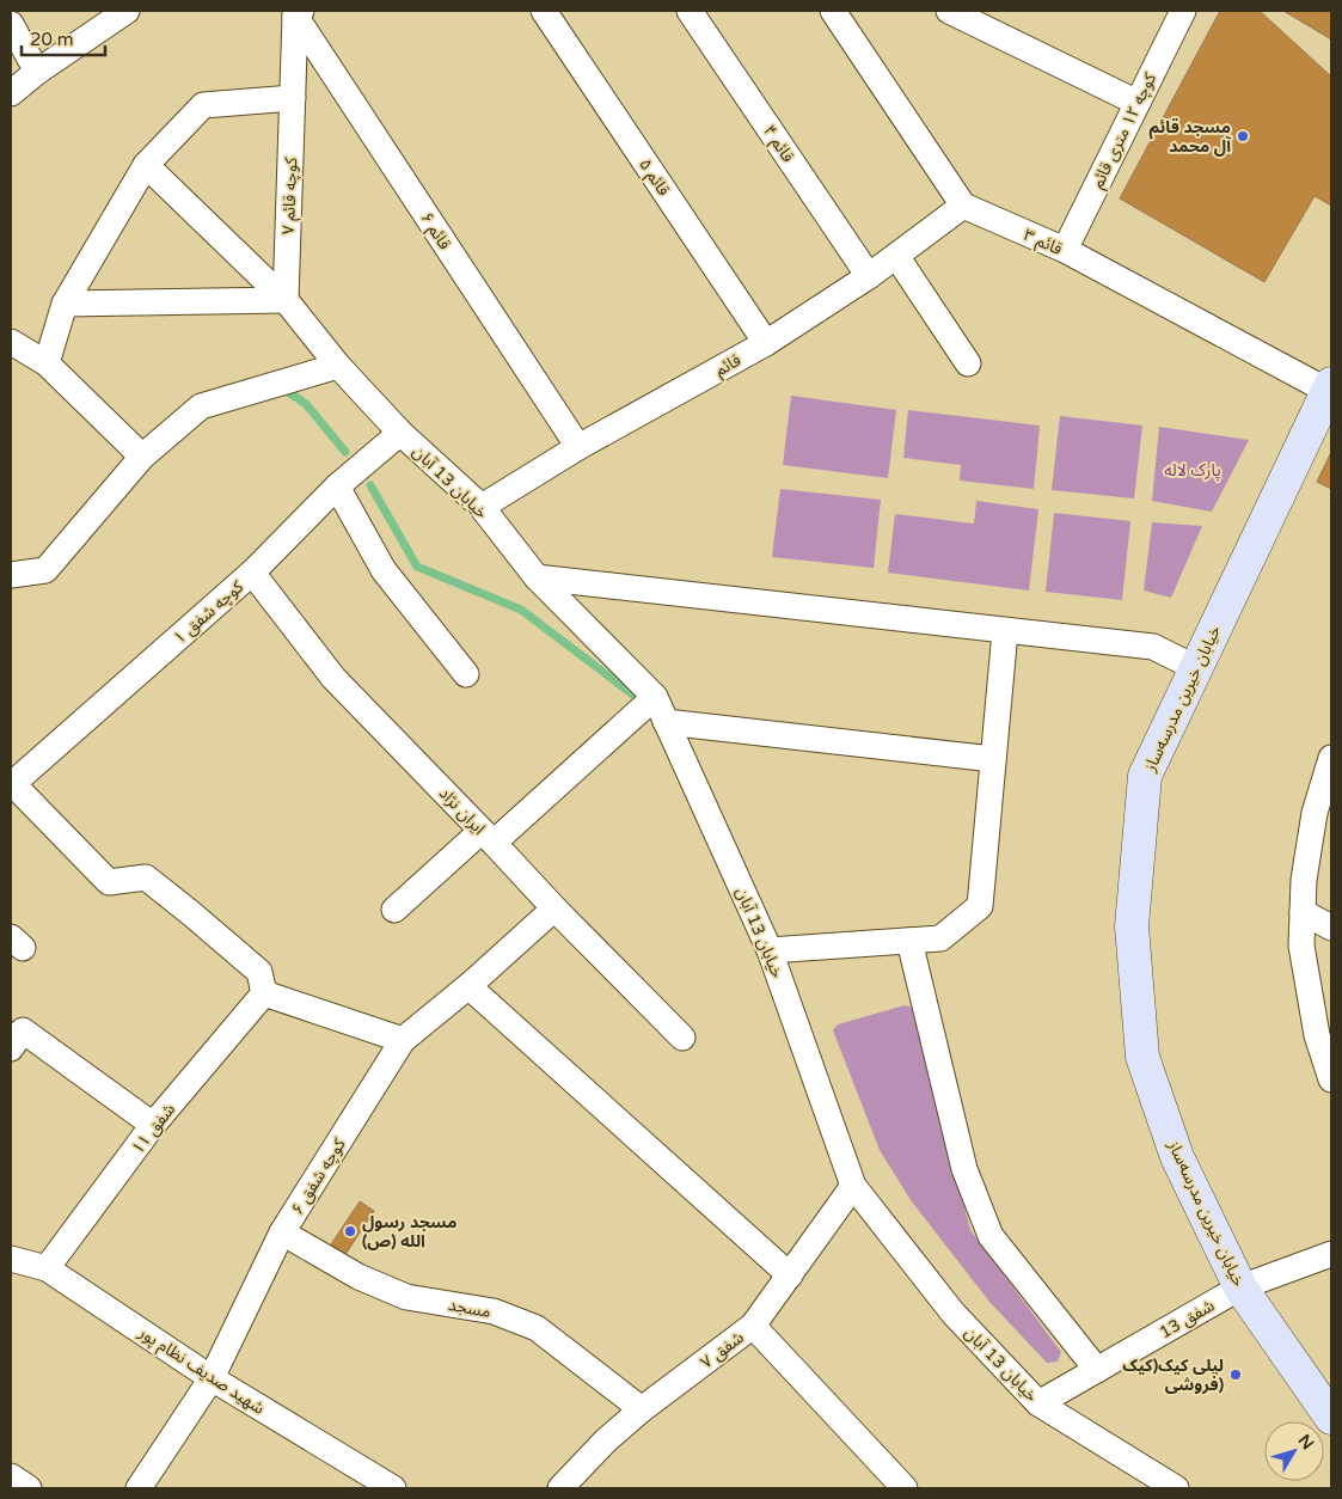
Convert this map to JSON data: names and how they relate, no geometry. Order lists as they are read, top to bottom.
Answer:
{
  "streets": {
    "main road": ["خیابان خیرین مدرسه‌ساز"],
    "street": [
      "کوچه ۱۲ متری قائم",
      "قائم ۴",
      "قائم ۵",
      "کوچه قائم ۷",
      "قائم ۶",
      "قائم ۳",
      "قائم",
      "خیابان 13 آبان",
      "کوچه شفق ۱",
      "ایران نژاد",
      "شفق ۱۱",
      "کوچه شفق ۶",
      "مسجد",
      "شفق 13",
      "شفق ۷",
      "شهید صدیف نظام پور"
    ]
  },
  "crossings": [
    ["کوچه ۱۲ متری قائم", "قائم ۳"],
    ["قائم ۴", "قائم"],
    ["قائم ۵", "قائم"],
    ["کوچه قائم ۷", "قائم ۶"],
    ["قائم ۶", "قائم"],
    ["قائم ۳", "قائم"],
    ["قائم ۳", "خیابان خیرین مدرسه‌ساز"],
    ["قائم", "خیابان 13 آبان"],
    ["خیابان 13 آبان", "کوچه شفق ۱"],
    ["خیابان 13 آبان", "شفق 13"],
    ["خیابان 13 آبان", "شفق ۷"],
    ["کوچه شفق ۱", "ایران نژاد"],
    ["خیابان خیرین مدرسه‌ساز", "شفق 13"],
    ["ایران نژاد", "کوچه شفق ۶"],
    ["شفق ۱۱", "شهید صدیف نظام پور"],
    ["کوچه شفق ۶", "مسجد"],
    ["کوچه شفق ۶", "شهید صدیف نظام پور"],
    ["مسجد", "شفق ۷"]
  ],
  "parks": ["پارک لاله"],
  "places": ["مسجد قائم آل محمد", "مسجد رسول الله (ص)", "لیلی کیک(کیک فروشی)"],
  "scale_bar": "20 m",
  "north": "top right"
}
